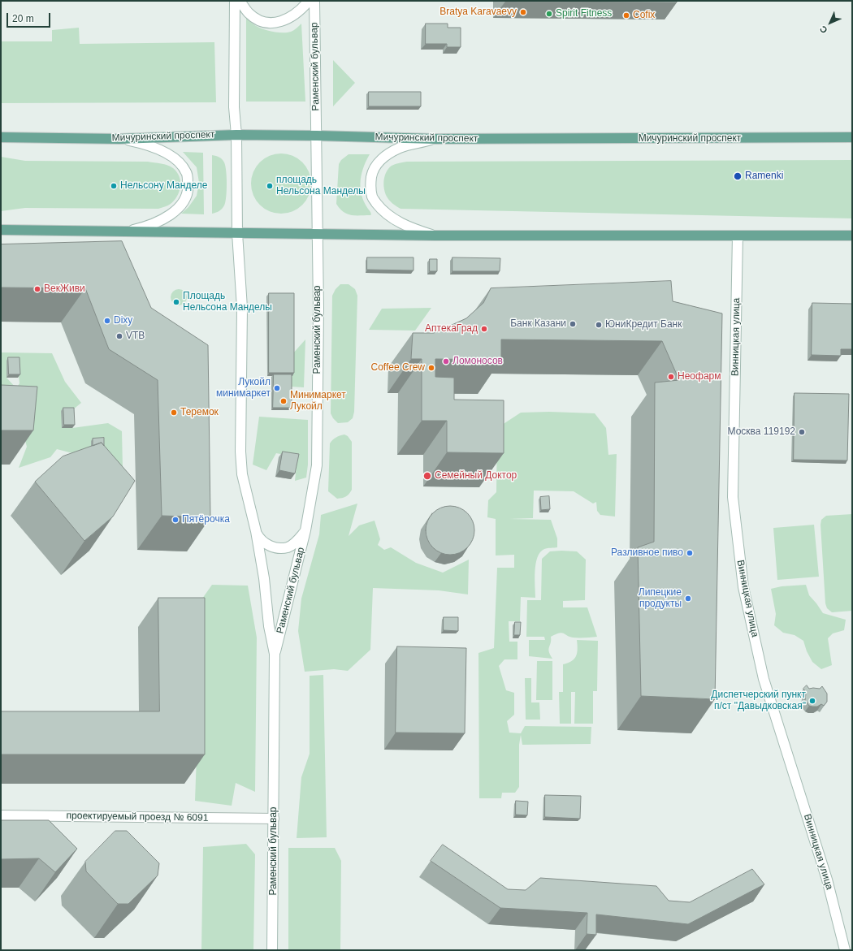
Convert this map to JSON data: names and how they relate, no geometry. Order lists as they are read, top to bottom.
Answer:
{
  "streets": {
    "main road": ["Мичуринский проспект"],
    "street": ["Раменский бульвар", "Винницкая улица", "проектируемый проезд № 6091"]
  },
  "crossings": [
    ["Раменский бульвар", "Мичуринский проспект"],
    ["Раменский бульвар", "проектируемый проезд № 6091"]
  ],
  "places": [
    "Bratya Karavaevy",
    "Spirit Fitness",
    "Cofix",
    "Ramenki",
    "Нельсону Манделе",
    "площадь Нельсона Манделы",
    "ВекЖиви",
    "Площадь Нельсона Манделы",
    "Dixy",
    "Банк Казани",
    "ЮниКредит Банк",
    "АптекаГрад",
    "VTB",
    "Ломоносов",
    "Coffee Crew",
    "Неофарм",
    "Лукойл минимаркет",
    "Минимаркет Лукойл",
    "Теремок",
    "Москва 119192",
    "Семейный Доктор",
    "Пятёрочка",
    "Разливное пиво",
    "Липецкие продукты",
    "Диспетчерский пункт п/ст \"Давыдковская\""
  ],
  "scale_bar": "20 m",
  "north": "bottom left"
}
